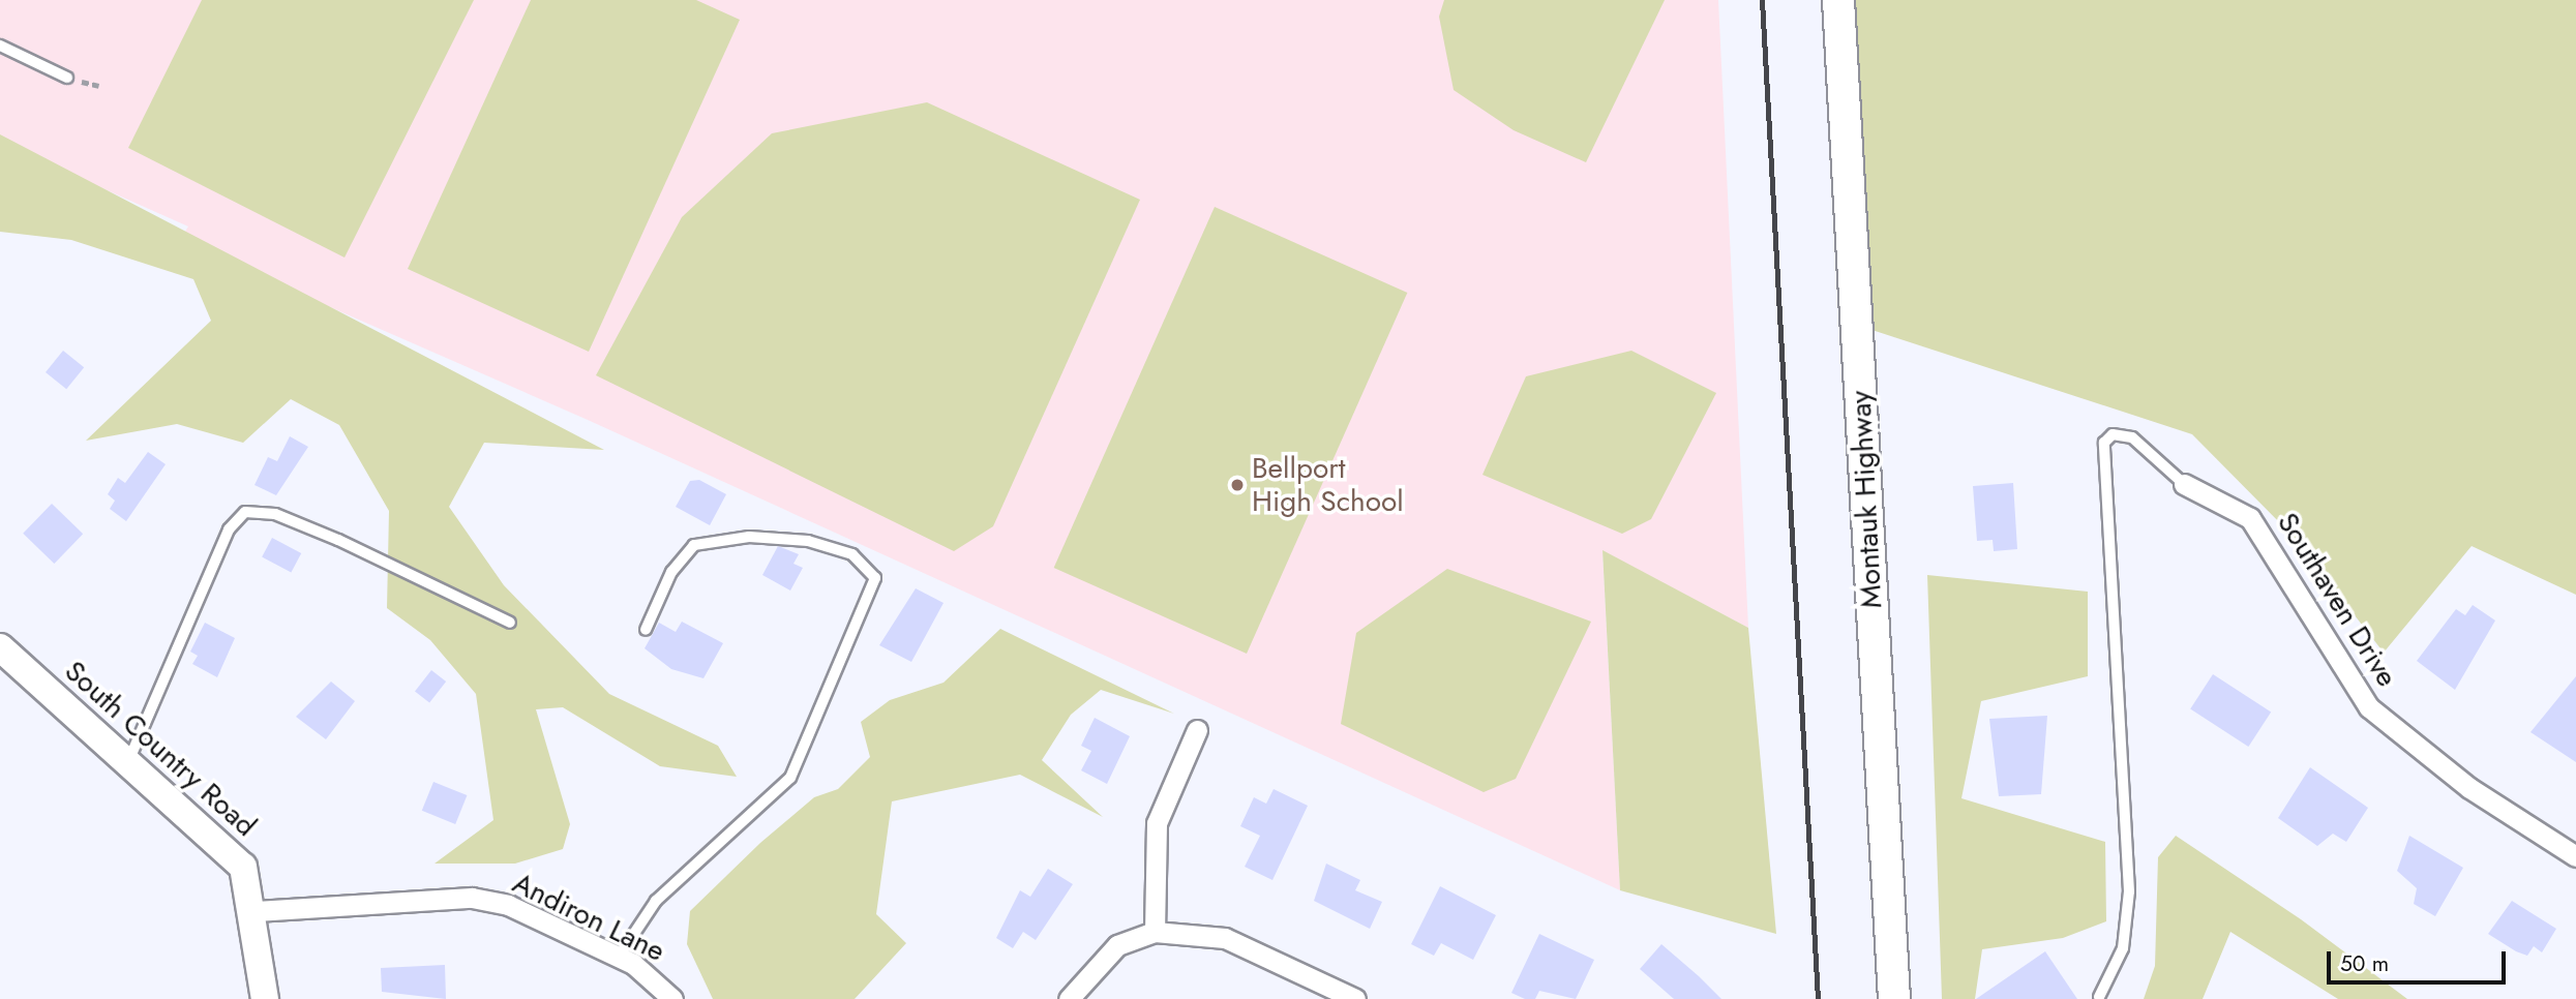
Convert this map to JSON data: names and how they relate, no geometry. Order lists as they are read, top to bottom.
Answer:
{
  "streets": {
    "main road": ["Montauk Highway", "South Country Road"],
    "street": ["Southaven Drive", "Andiron Lane"]
  },
  "crossings": [
    ["South Country Road", "Andiron Lane"]
  ],
  "places": ["Bellport High School"],
  "scale_bar": "50 m"
}
